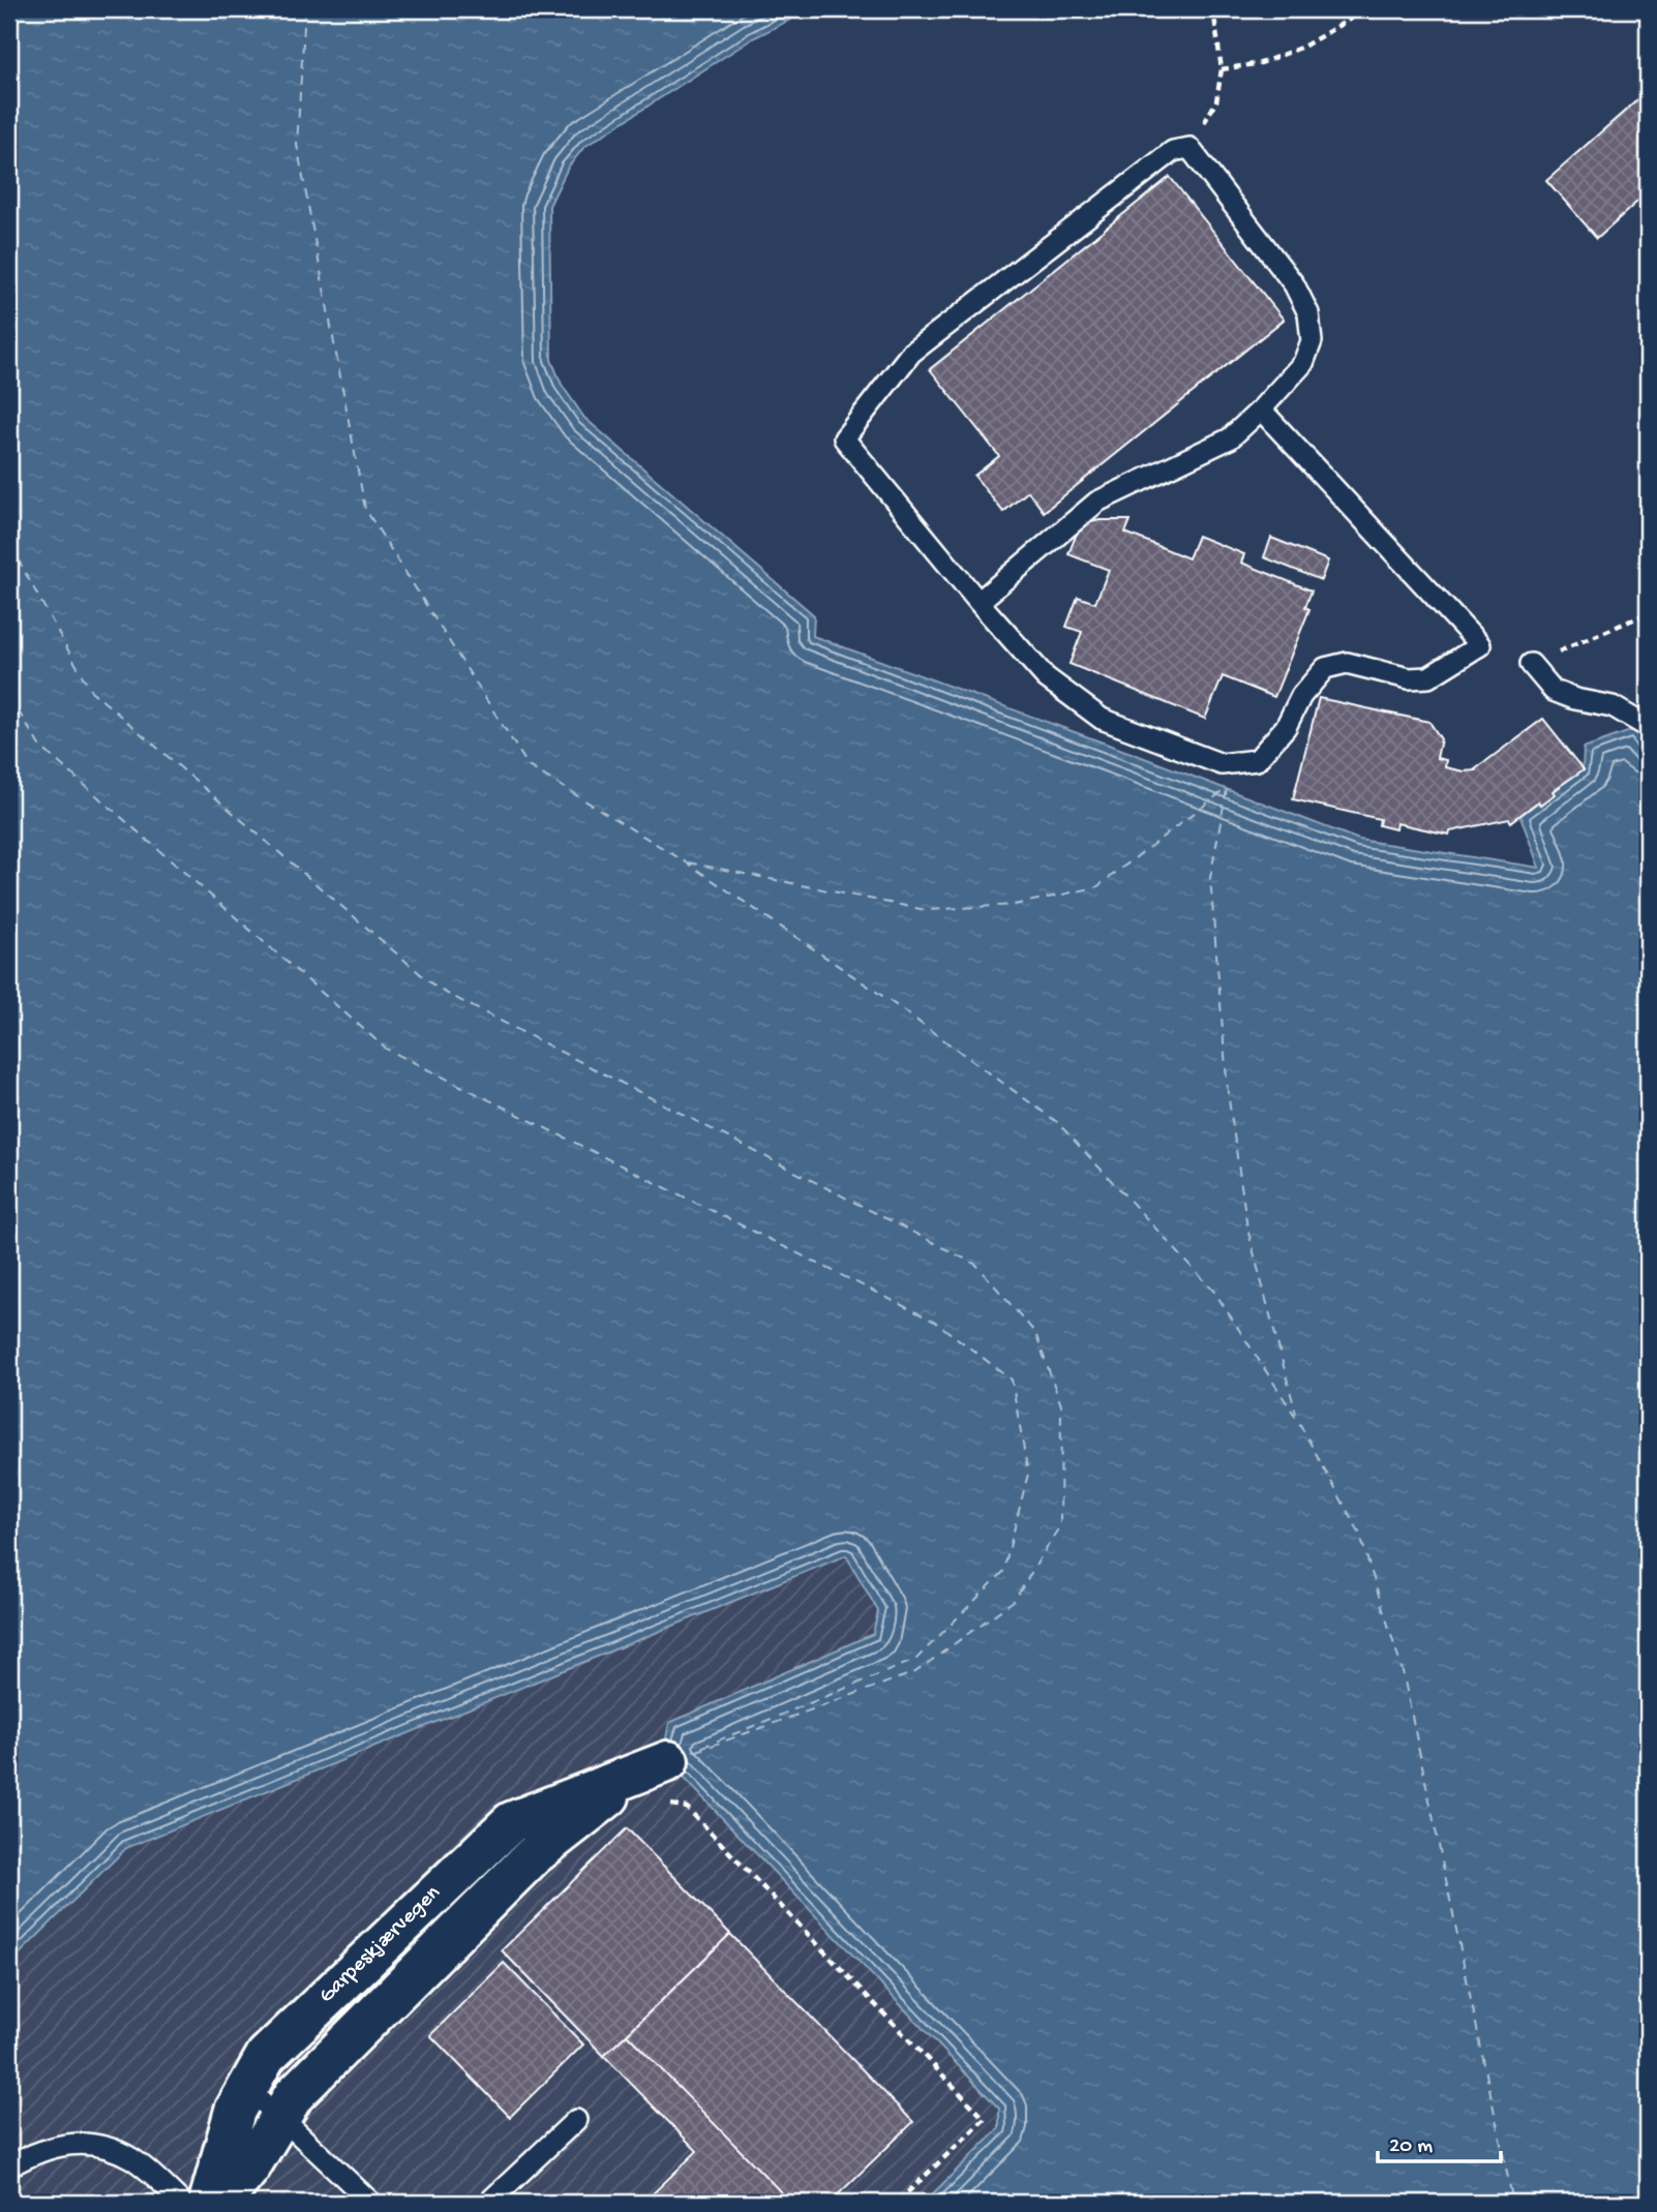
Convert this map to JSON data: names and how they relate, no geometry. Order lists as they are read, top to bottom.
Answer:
{
  "streets": {
    "main road": ["Garpeskjærvegen"]
  },
  "scale_bar": "20 m"
}
